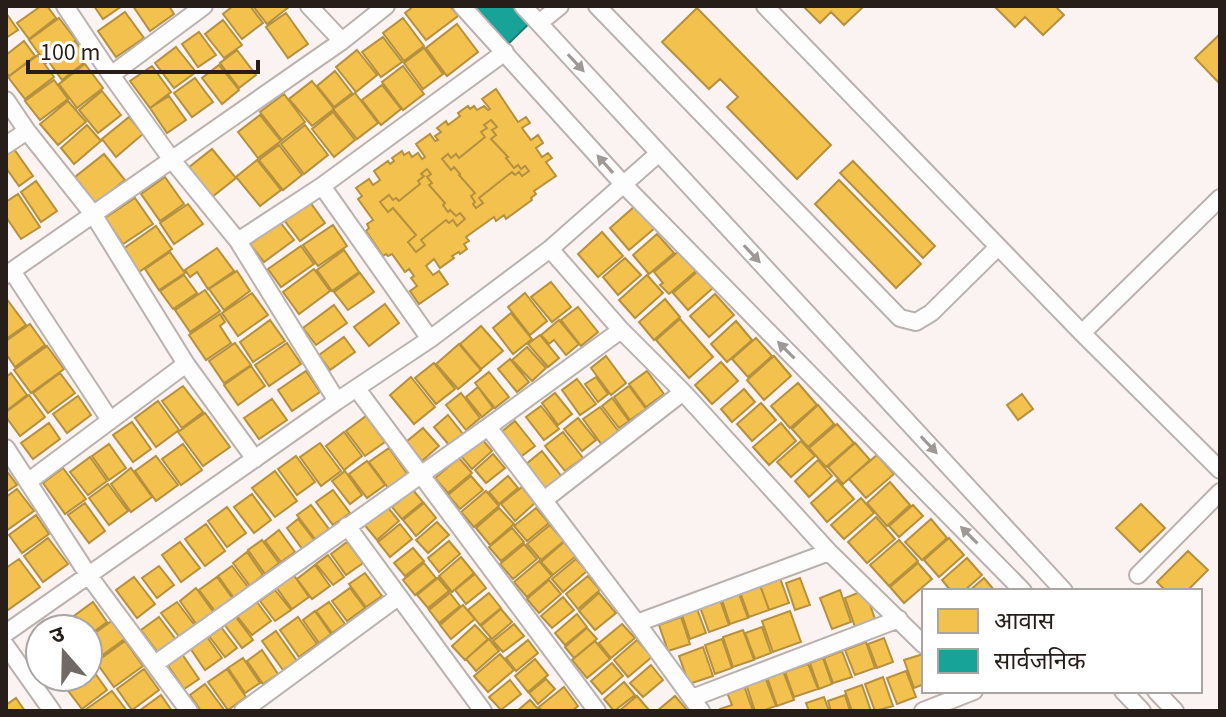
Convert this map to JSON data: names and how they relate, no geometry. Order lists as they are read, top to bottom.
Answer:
{
  "legend": ["आवास", "सार्वजनिक"],
  "scale_bar": "100 m",
  "north": "top"
}
